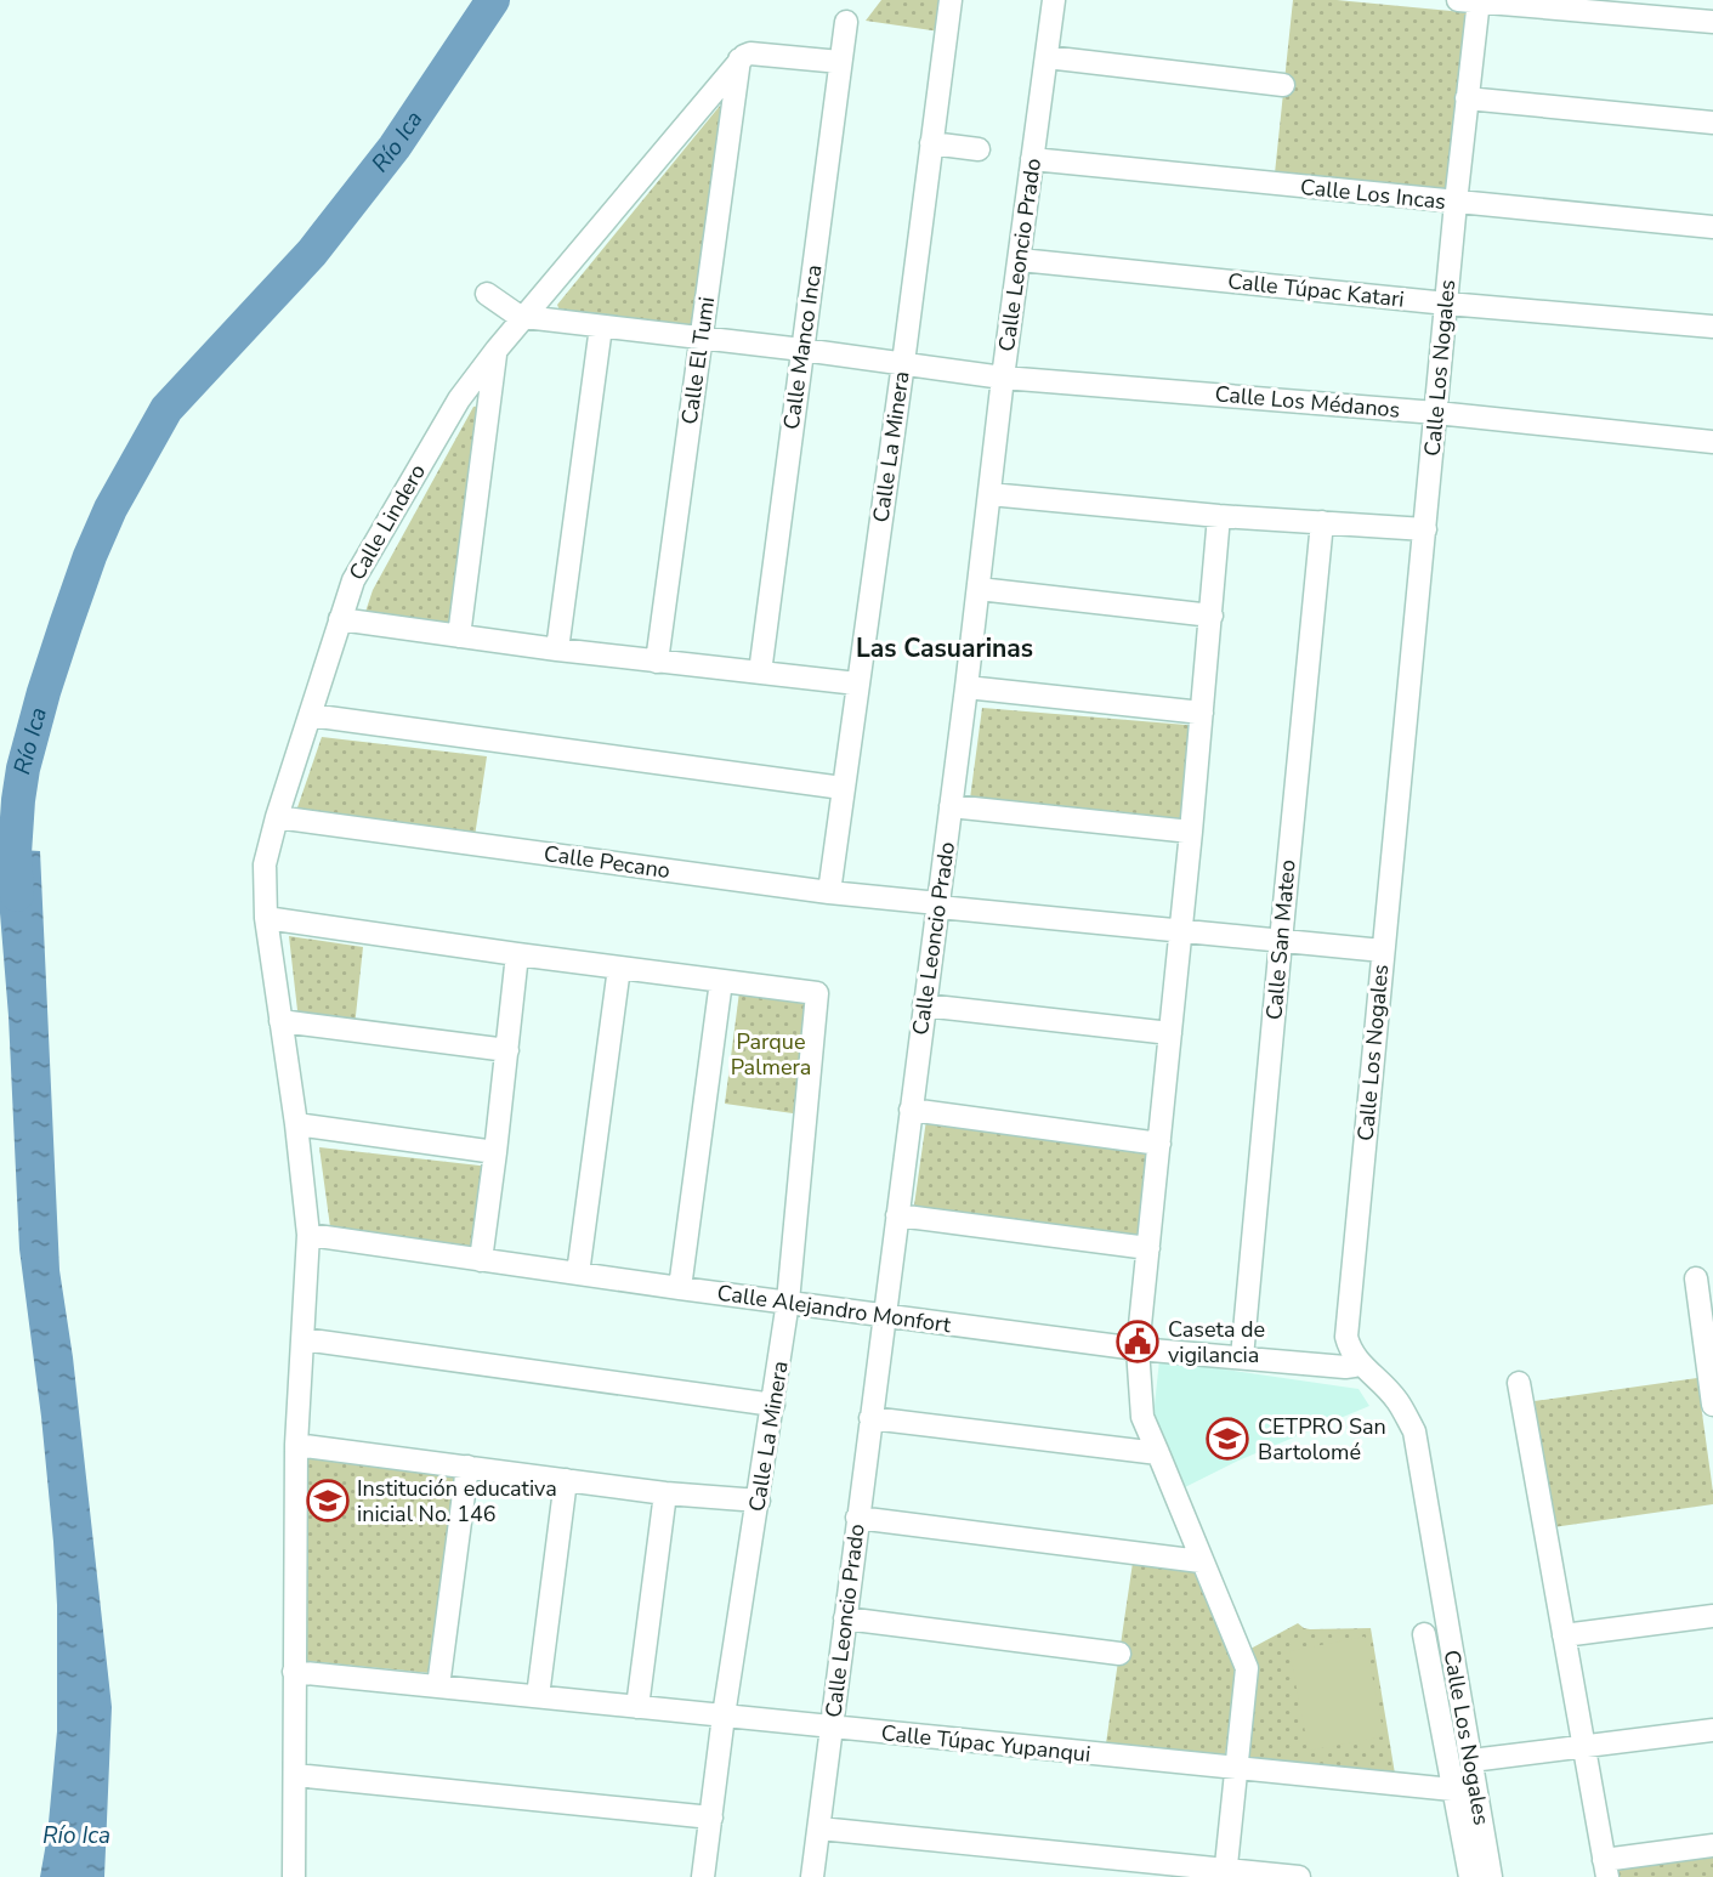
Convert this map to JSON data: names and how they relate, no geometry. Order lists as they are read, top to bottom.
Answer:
{
  "streets": {
    "street": [
      "Calle Los Incas",
      "Calle Leoncio Prado",
      "Calle Túpac Katari",
      "Calle Manco Inca",
      "Calle El Tumi",
      "Calle Los Nogales",
      "Calle Los Médanos",
      "Calle La Minera",
      "Calle Lindero",
      "Calle Pecano",
      "Calle San Mateo",
      "Calle Alejandro Monfort",
      "Calle Túpac Yupanqui"
    ]
  },
  "crossings": [
    ["Calle Los Incas", "Calle Leoncio Prado"],
    ["Calle Los Incas", "Calle Los Nogales"],
    ["Calle Leoncio Prado", "Calle Túpac Katari"],
    ["Calle Leoncio Prado", "Calle Los Médanos"],
    ["Calle Leoncio Prado", "Calle Pecano"],
    ["Calle Leoncio Prado", "Calle Alejandro Monfort"],
    ["Calle Leoncio Prado", "Calle Túpac Yupanqui"],
    ["Calle Túpac Katari", "Calle Los Nogales"],
    ["Calle Manco Inca", "Calle Los Médanos"],
    ["Calle El Tumi", "Calle Los Médanos"],
    ["Calle El Tumi", "Calle Lindero"],
    ["Calle Los Nogales", "Calle Los Médanos"],
    ["Calle Los Nogales", "Calle Pecano"],
    ["Calle Los Nogales", "Calle Alejandro Monfort"],
    ["Calle Los Nogales", "Calle Túpac Yupanqui"],
    ["Calle Los Médanos", "Calle La Minera"],
    ["Calle Los Médanos", "Calle Lindero"],
    ["Calle La Minera", "Calle Pecano"],
    ["Calle La Minera", "Calle Alejandro Monfort"],
    ["Calle La Minera", "Calle Túpac Yupanqui"],
    ["Calle Lindero", "Calle Pecano"],
    ["Calle Lindero", "Calle Alejandro Monfort"],
    ["Calle Lindero", "Calle Túpac Yupanqui"],
    ["Calle Pecano", "Calle San Mateo"],
    ["Calle San Mateo", "Calle Alejandro Monfort"]
  ],
  "districts": ["Las Casuarinas"],
  "water": ["Río Ica"],
  "parks": ["Parque Palmera"],
  "places": {
    "public building": ["Caseta de vigilancia"],
    "school or university": ["CETPRO San Bartolomé", "Institución educativa inicial No. 146"]
  }
}
